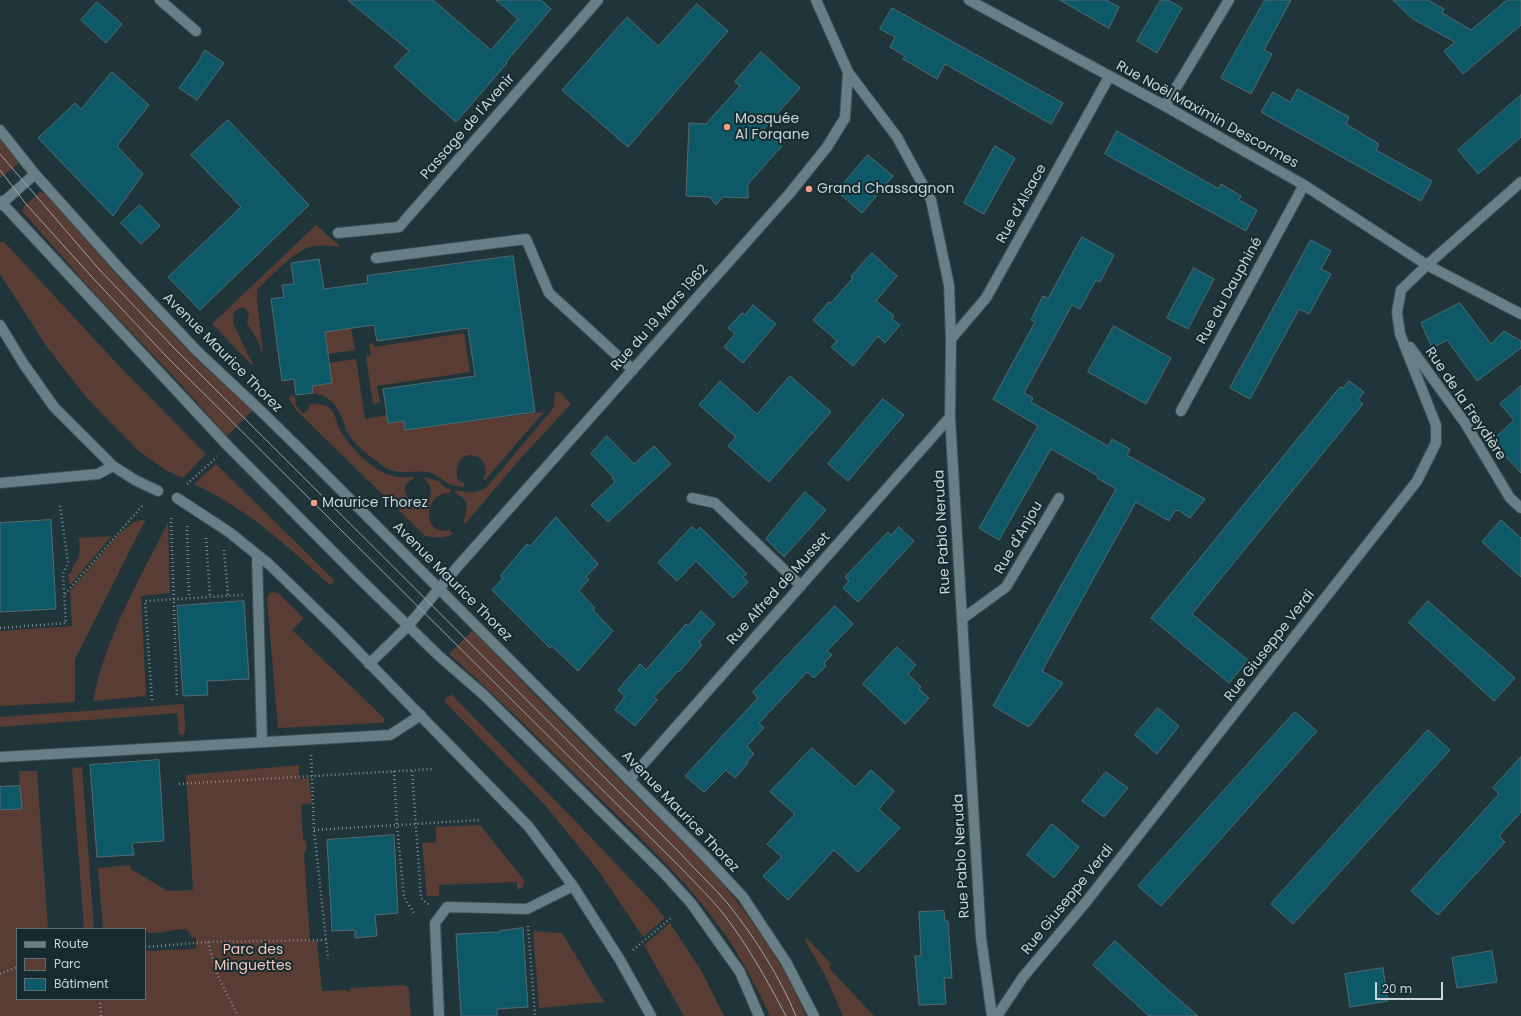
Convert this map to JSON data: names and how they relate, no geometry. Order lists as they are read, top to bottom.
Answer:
{
  "streets": {
    "street": [
      "Rue Noël Maximin Descormes",
      "Passage de l'Avenir",
      "Rue d'Alsace",
      "Rue du Dauphiné",
      "Rue du 19 Mars 1962",
      "Avenue Maurice Thorez",
      "Rue de la Freydière",
      "Rue Pablo Neruda",
      "Rue d'Anjou",
      "Rue Alfred de Musset",
      "Rue Giuseppe Verdi"
    ]
  },
  "crossings": [
    ["Rue Noël Maximin Descormes", "Rue d'Alsace"],
    ["Rue Noël Maximin Descormes", "Rue du Dauphiné"],
    ["Rue Noël Maximin Descormes", "Rue Giuseppe Verdi"],
    ["Rue d'Alsace", "Rue Pablo Neruda"],
    ["Rue du 19 Mars 1962", "Avenue Maurice Thorez"],
    ["Rue du 19 Mars 1962", "Rue Pablo Neruda"],
    ["Avenue Maurice Thorez", "Rue Alfred de Musset"],
    ["Rue de la Freydière", "Rue Giuseppe Verdi"],
    ["Rue Pablo Neruda", "Rue d'Anjou"],
    ["Rue Pablo Neruda", "Rue Alfred de Musset"]
  ],
  "parks": ["Parc des Minguettes"],
  "places": ["Mosquée Al Forqane", "Grand Chassagnon", "Maurice Thorez"],
  "legend": ["Route", "Parc", "Bâtiment"],
  "scale_bar": "20 m"
}
